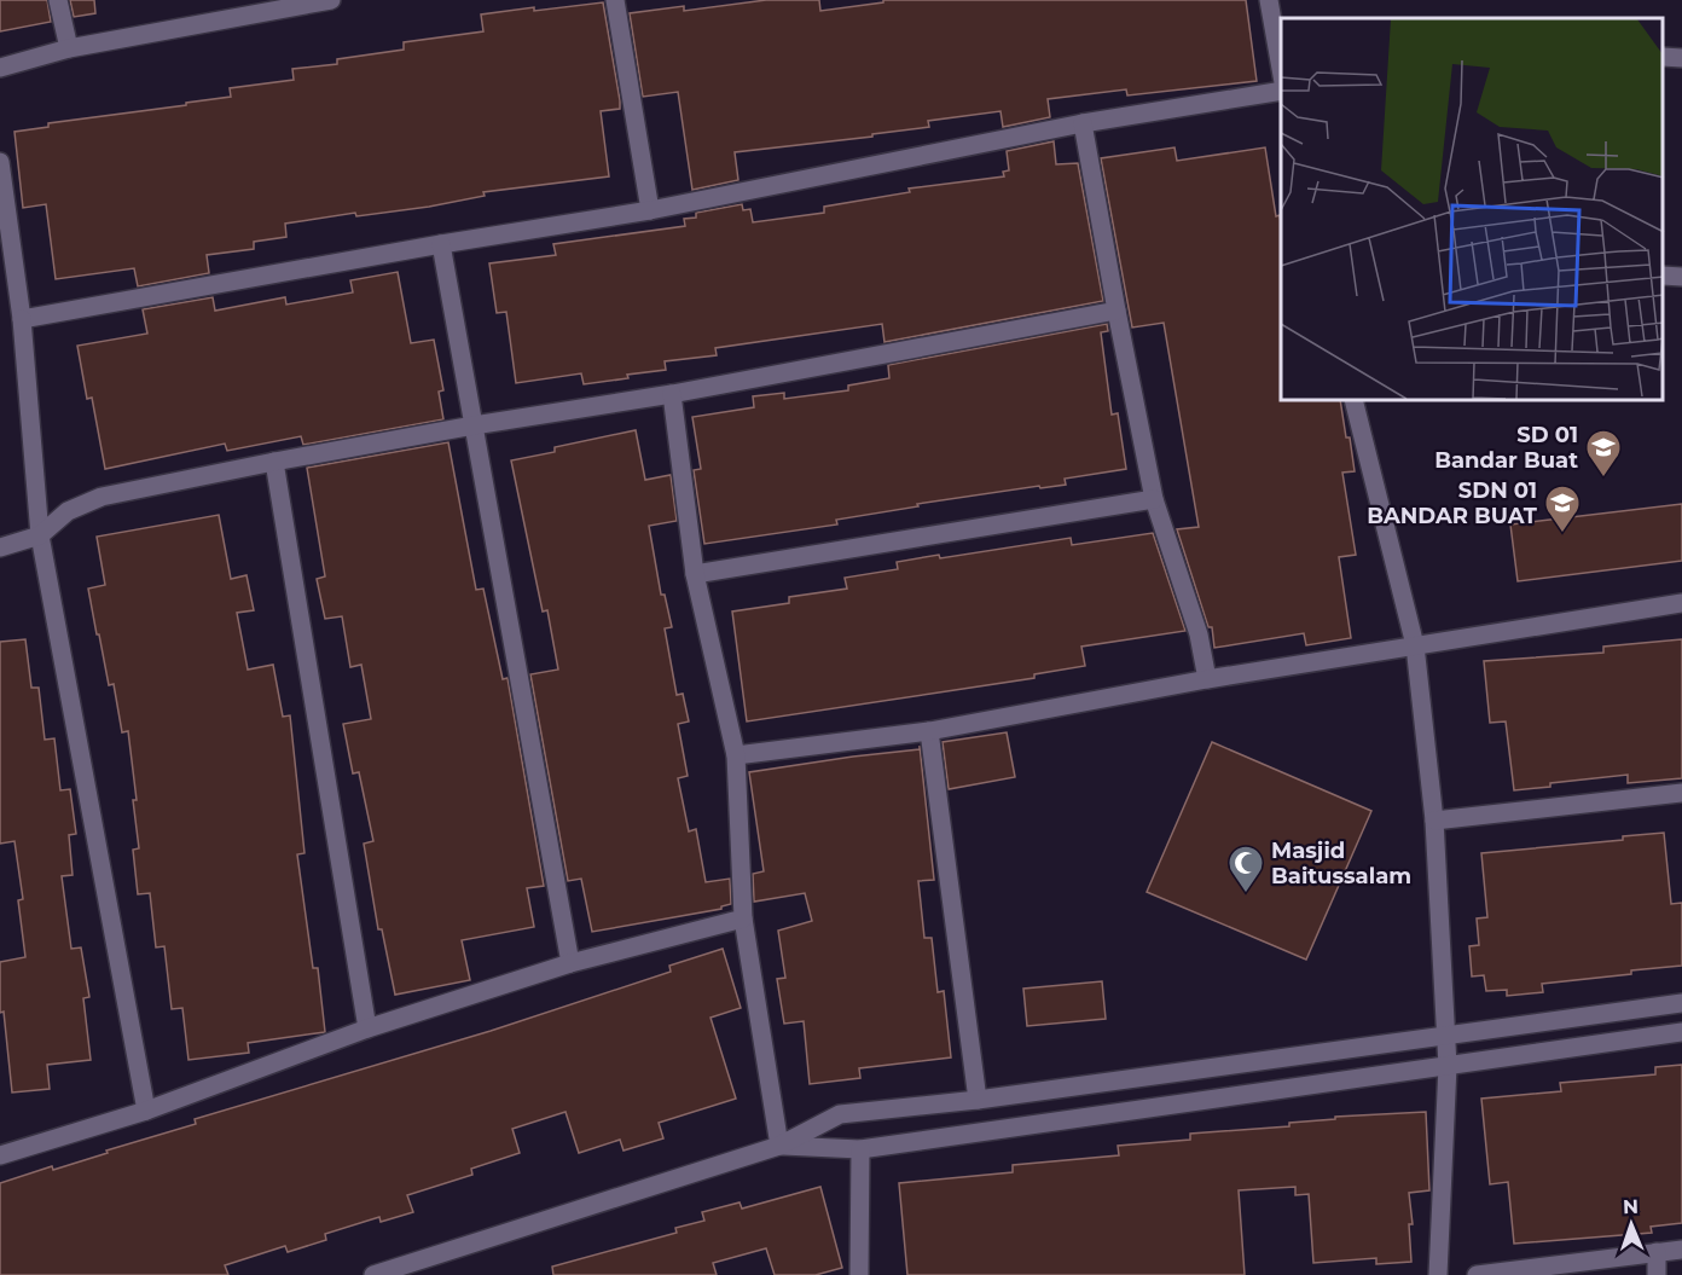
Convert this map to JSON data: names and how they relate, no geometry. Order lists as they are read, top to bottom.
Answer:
{
  "places": {
    "school or university": ["SD 01 Bandar Buat", "SDN 01 BANDAR BUAT"],
    "mosque": ["Masjid Baitussalam"]
  },
  "north": "top"
}
